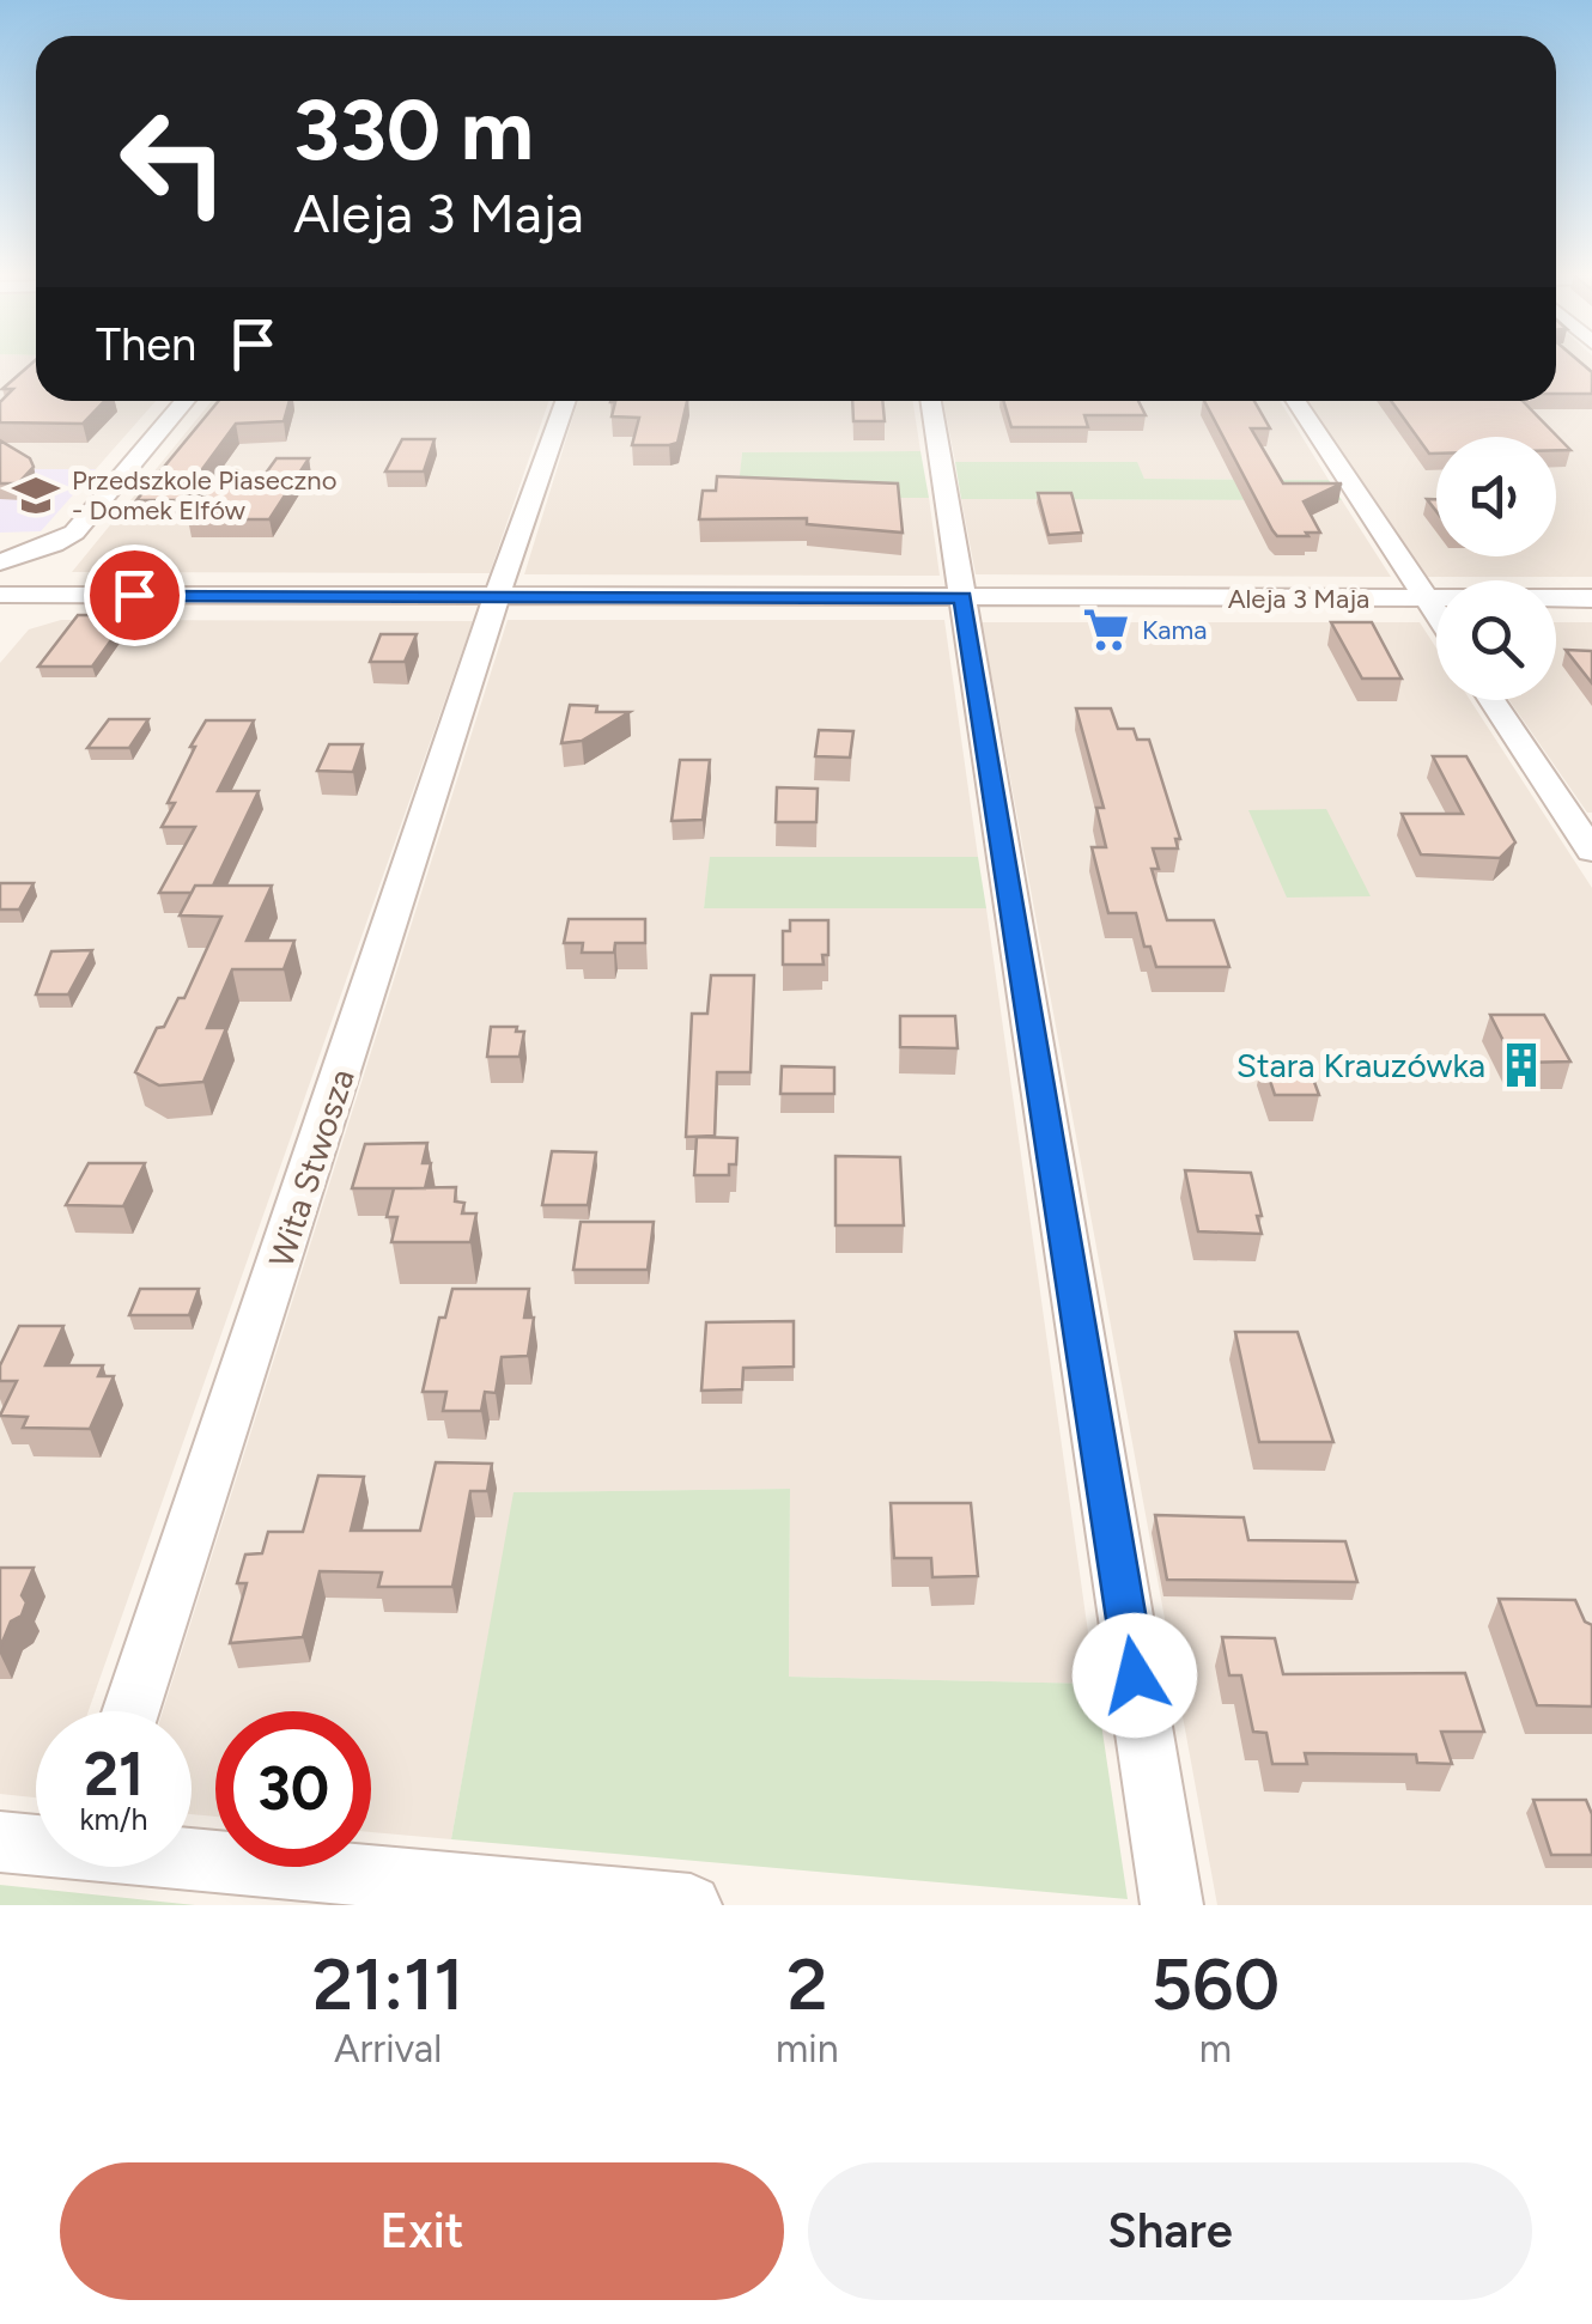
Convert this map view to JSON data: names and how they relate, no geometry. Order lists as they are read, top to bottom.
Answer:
{
  "streets": {
    "street": ["Aleja 3 Maja", "Wita Stwosza"]
  },
  "crossings": [
    ["Aleja 3 Maja", "Wita Stwosza"]
  ],
  "places": {
    "school or university": ["Przedszkole Piaseczno - Domek Elfów"],
    "supermarket": ["Kama"],
    "building": ["Stara Krauzówka"]
  },
  "page": {
    "turn": ["330 m", "Aleja 3 Maja"],
    "then": "Then",
    "speed": "21 km/h",
    "limit": "30",
    "eta": [
      "21:11",
      "Arrival",
      "2",
      "min",
      "560",
      "m"
    ],
    "buttons": ["Exit", "Share"]
  }
}
